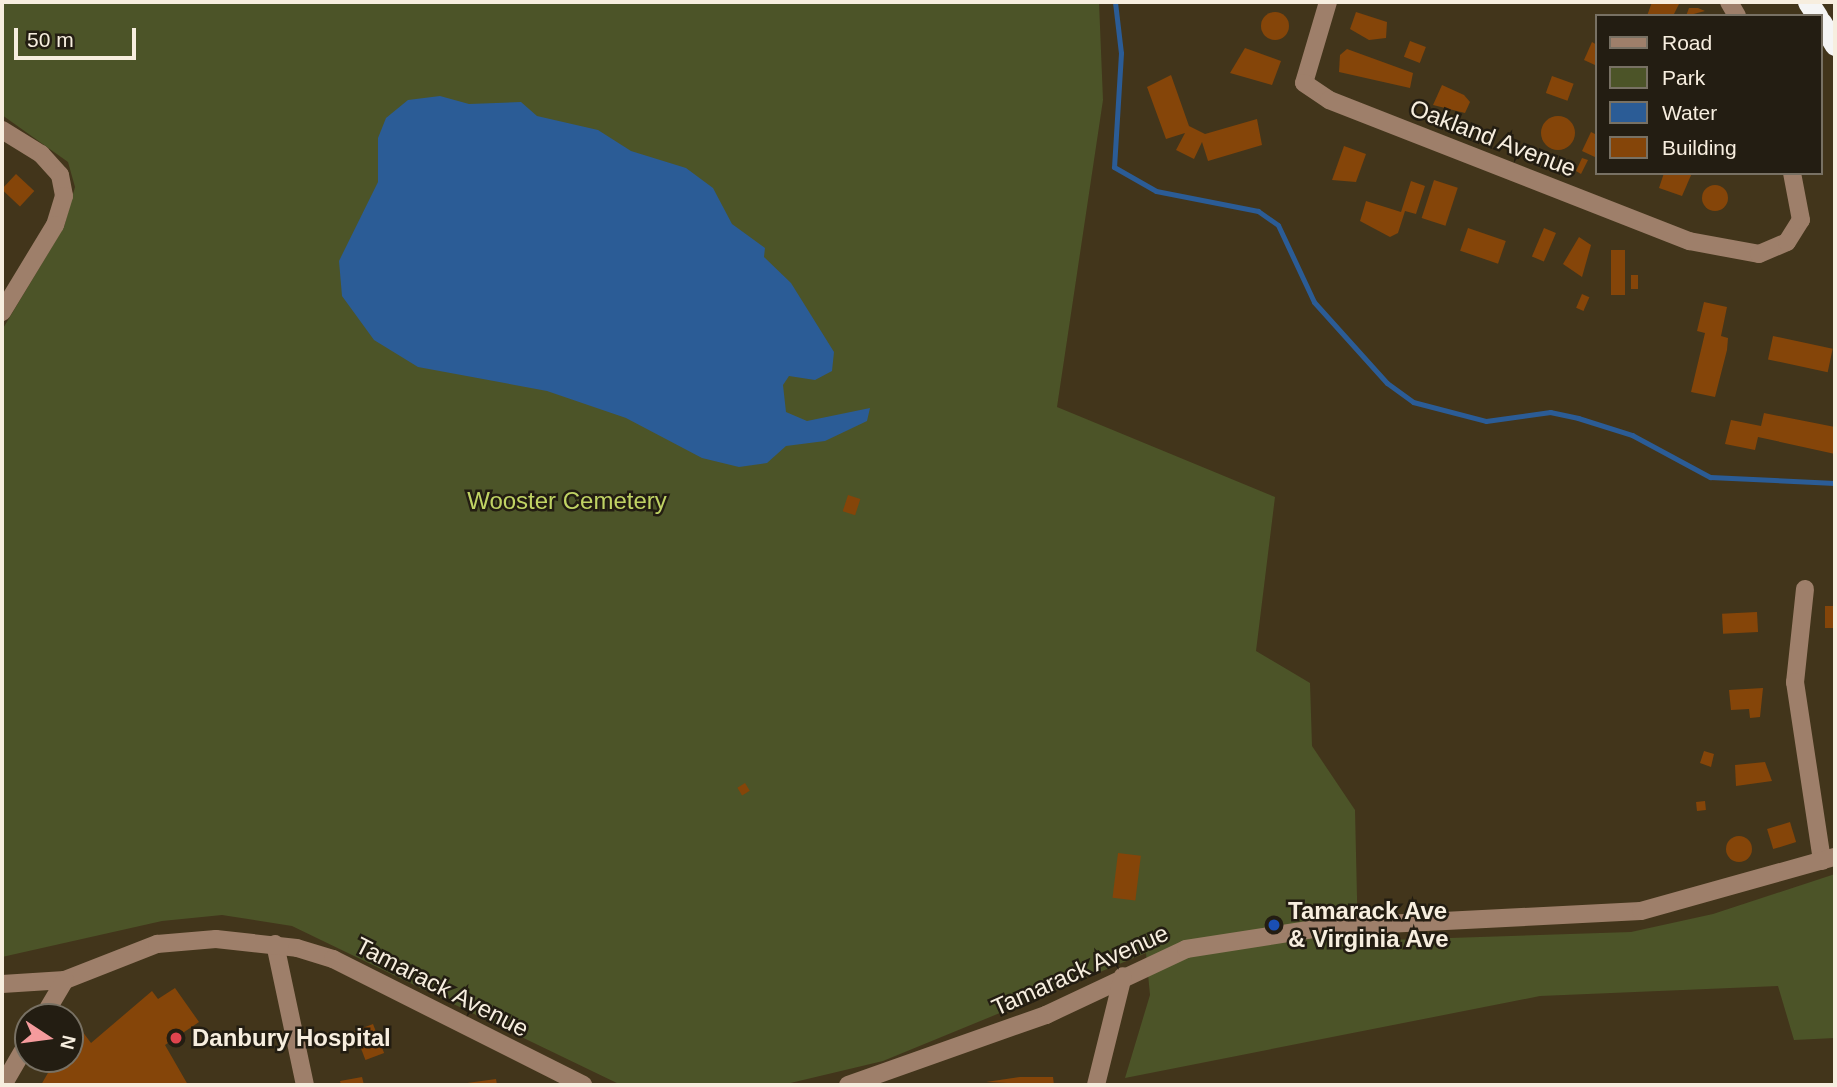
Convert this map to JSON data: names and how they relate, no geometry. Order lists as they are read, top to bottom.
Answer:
{
  "streets": {
    "street": ["Oakland Avenue", "Tamarack Avenue"]
  },
  "parks": ["Wooster Cemetery"],
  "places": ["Tamarack Ave & Virginia Ave", "Danbury Hospital"],
  "legend": [
    "Road",
    "Park",
    "Water",
    "Building"
  ],
  "scale_bar": "50 m",
  "north": "right"
}
